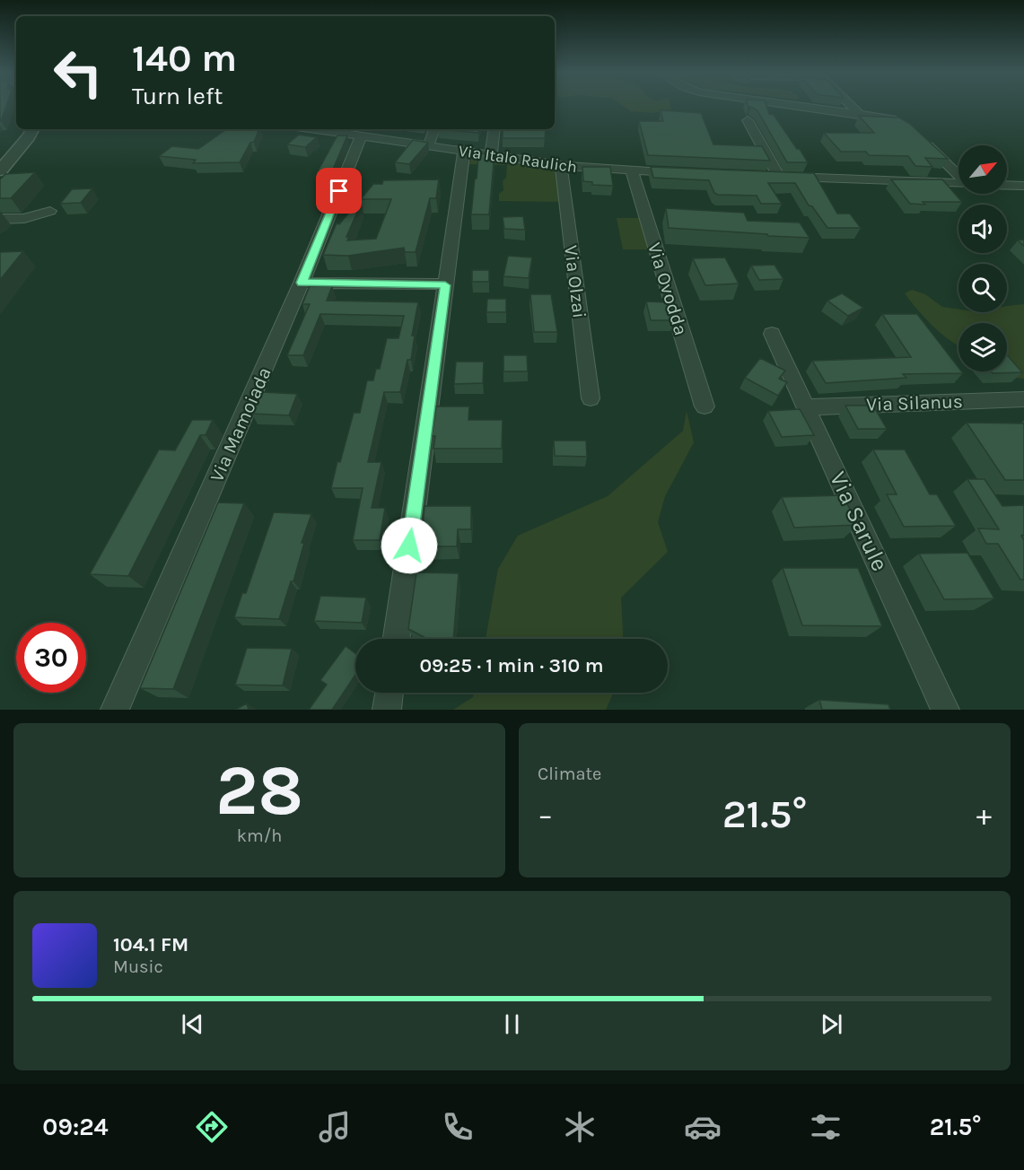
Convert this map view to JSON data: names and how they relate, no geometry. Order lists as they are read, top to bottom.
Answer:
{
  "streets": {
    "street": [
      "Via Italo Raulich",
      "Via Olzai",
      "Via Ovodda",
      "Via Silanus",
      "Via Mamoiada",
      "Via Sarule"
    ]
  },
  "crossings": [
    ["Via Italo Raulich", "Via Olzai"],
    ["Via Italo Raulich", "Via Ovodda"],
    ["Via Italo Raulich", "Via Mamoiada"],
    ["Via Silanus", "Via Sarule"]
  ],
  "north": "top right",
  "page": {
    "turn": ["140 m", "Turn left"],
    "limit": "30",
    "trip": "09:25 · 1 min · 310 m",
    "tile": [
      ["28", "km/h"],
      "Climate"
    ],
    "heat": ["−", "21.5°", "+"],
    "song": ["104.1 FM", "Music"],
    "tabs": ["09:24", "21.5°"]
  }
}
